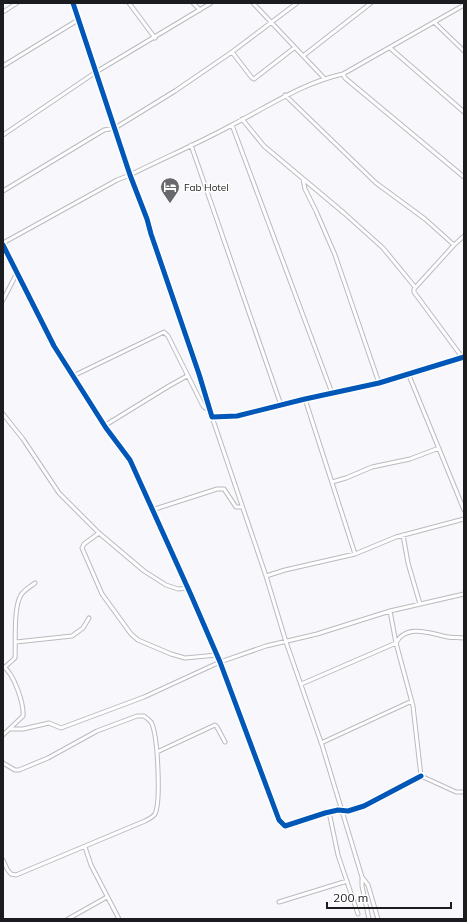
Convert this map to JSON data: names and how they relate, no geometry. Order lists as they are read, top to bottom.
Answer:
{
  "places": {
    "hotel": ["Fab Hotel"]
  },
  "scale_bar": "200 m"
}
